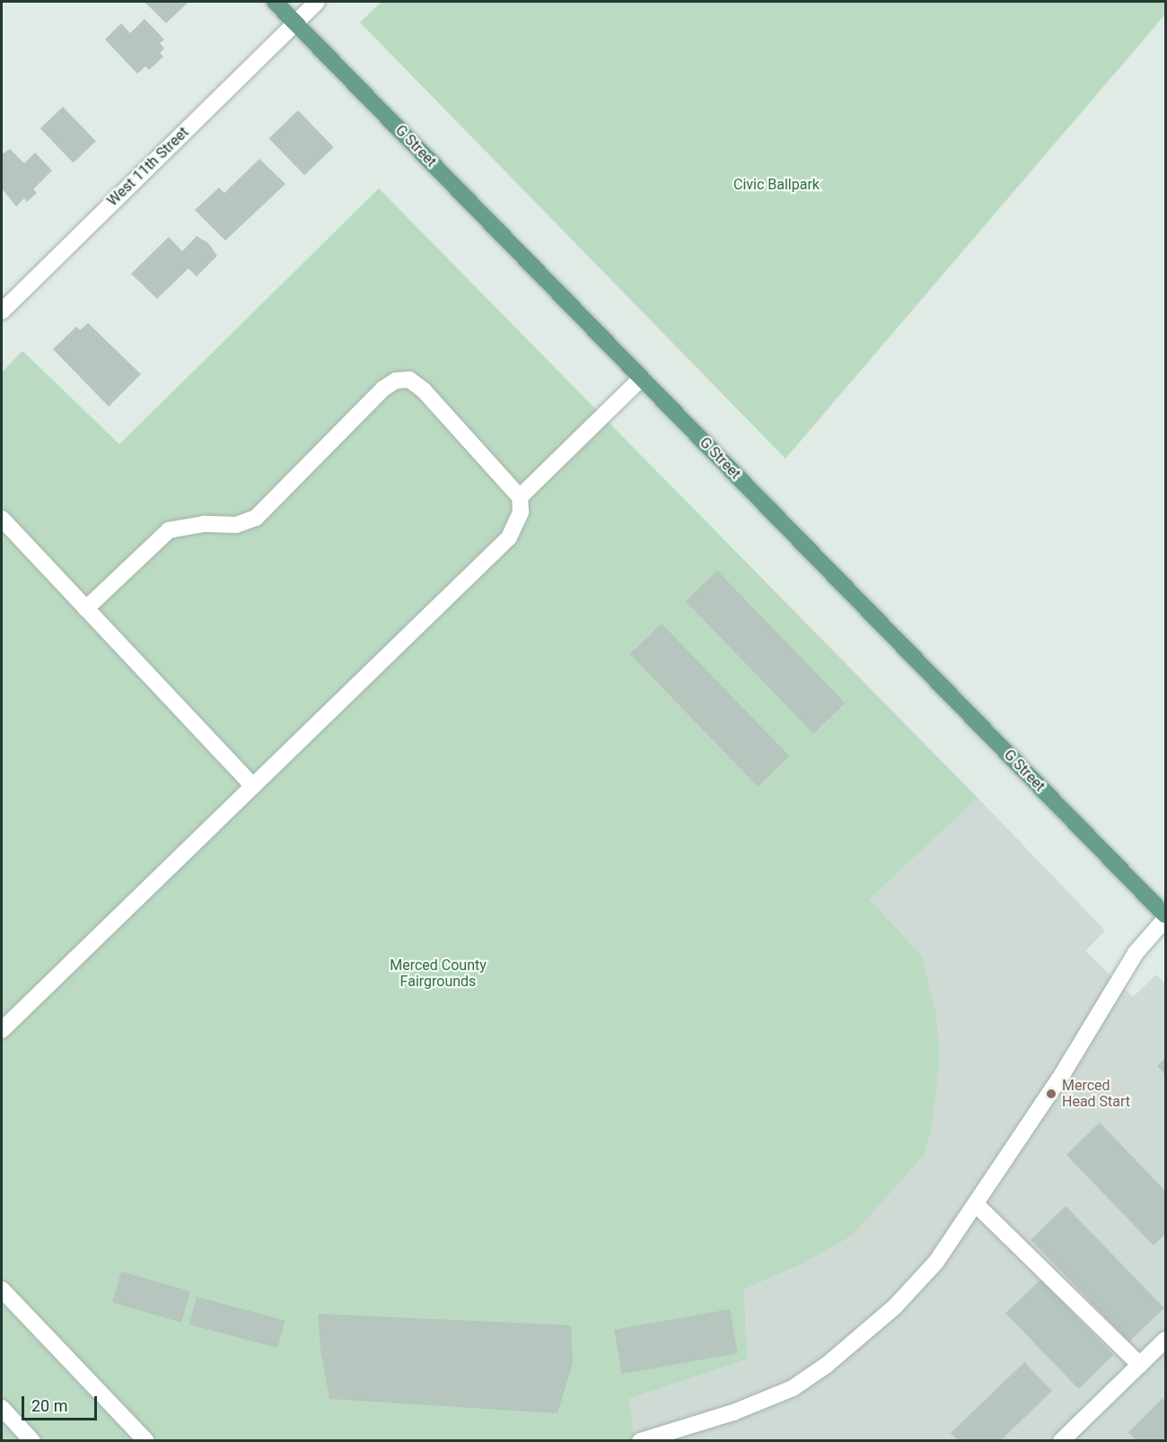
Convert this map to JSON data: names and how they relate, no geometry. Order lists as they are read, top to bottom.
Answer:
{
  "streets": {
    "main road": ["G Street"],
    "street": ["West 11th Street"]
  },
  "crossings": [
    ["G Street", "West 11th Street"]
  ],
  "parks": ["Civic Ballpark", "Merced County Fairgrounds"],
  "places": ["Merced Head Start"],
  "scale_bar": "20 m"
}
